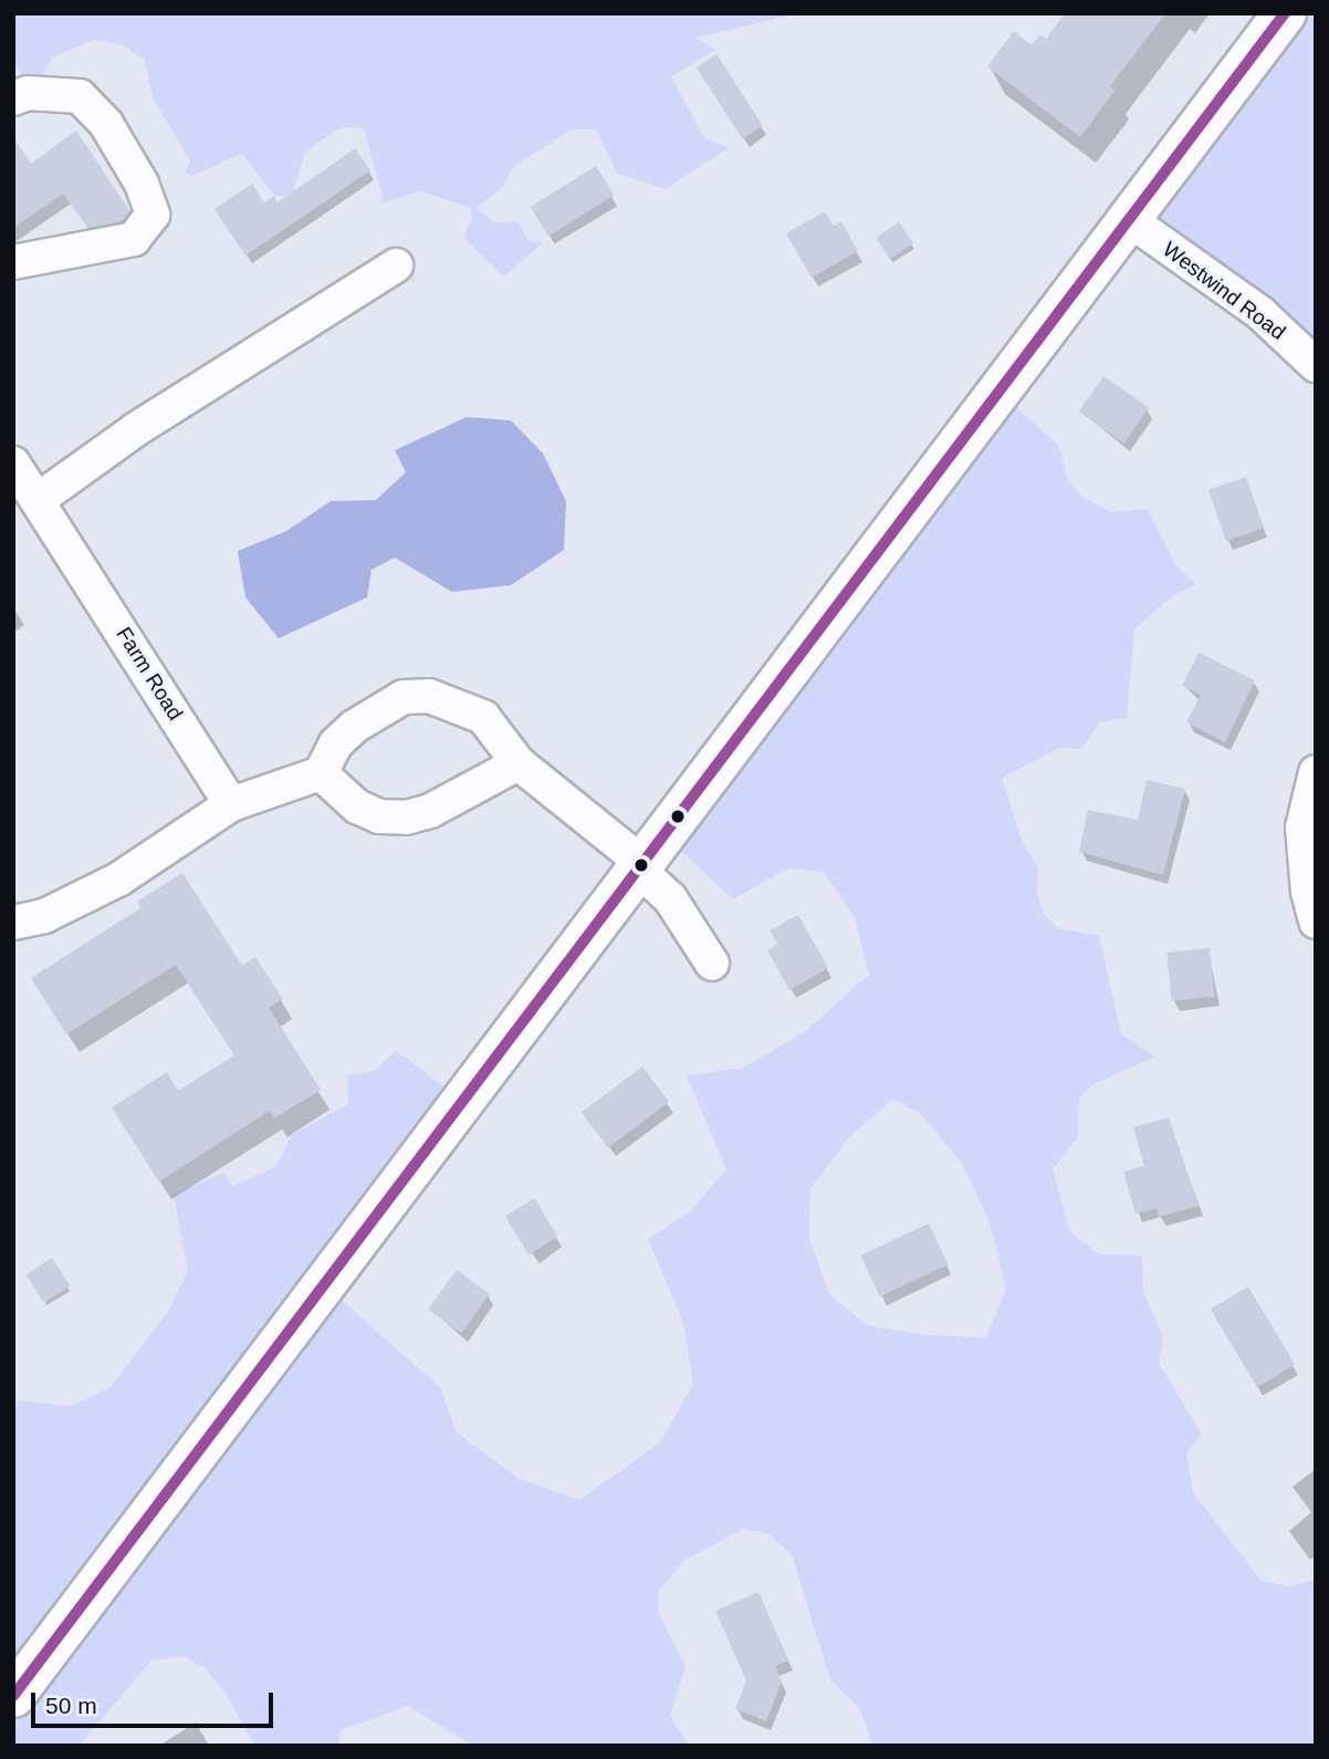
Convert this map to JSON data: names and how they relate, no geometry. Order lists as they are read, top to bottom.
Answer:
{
  "streets": {
    "street": ["Westwind Road", "Farm Road"]
  },
  "scale_bar": "50 m"
}
